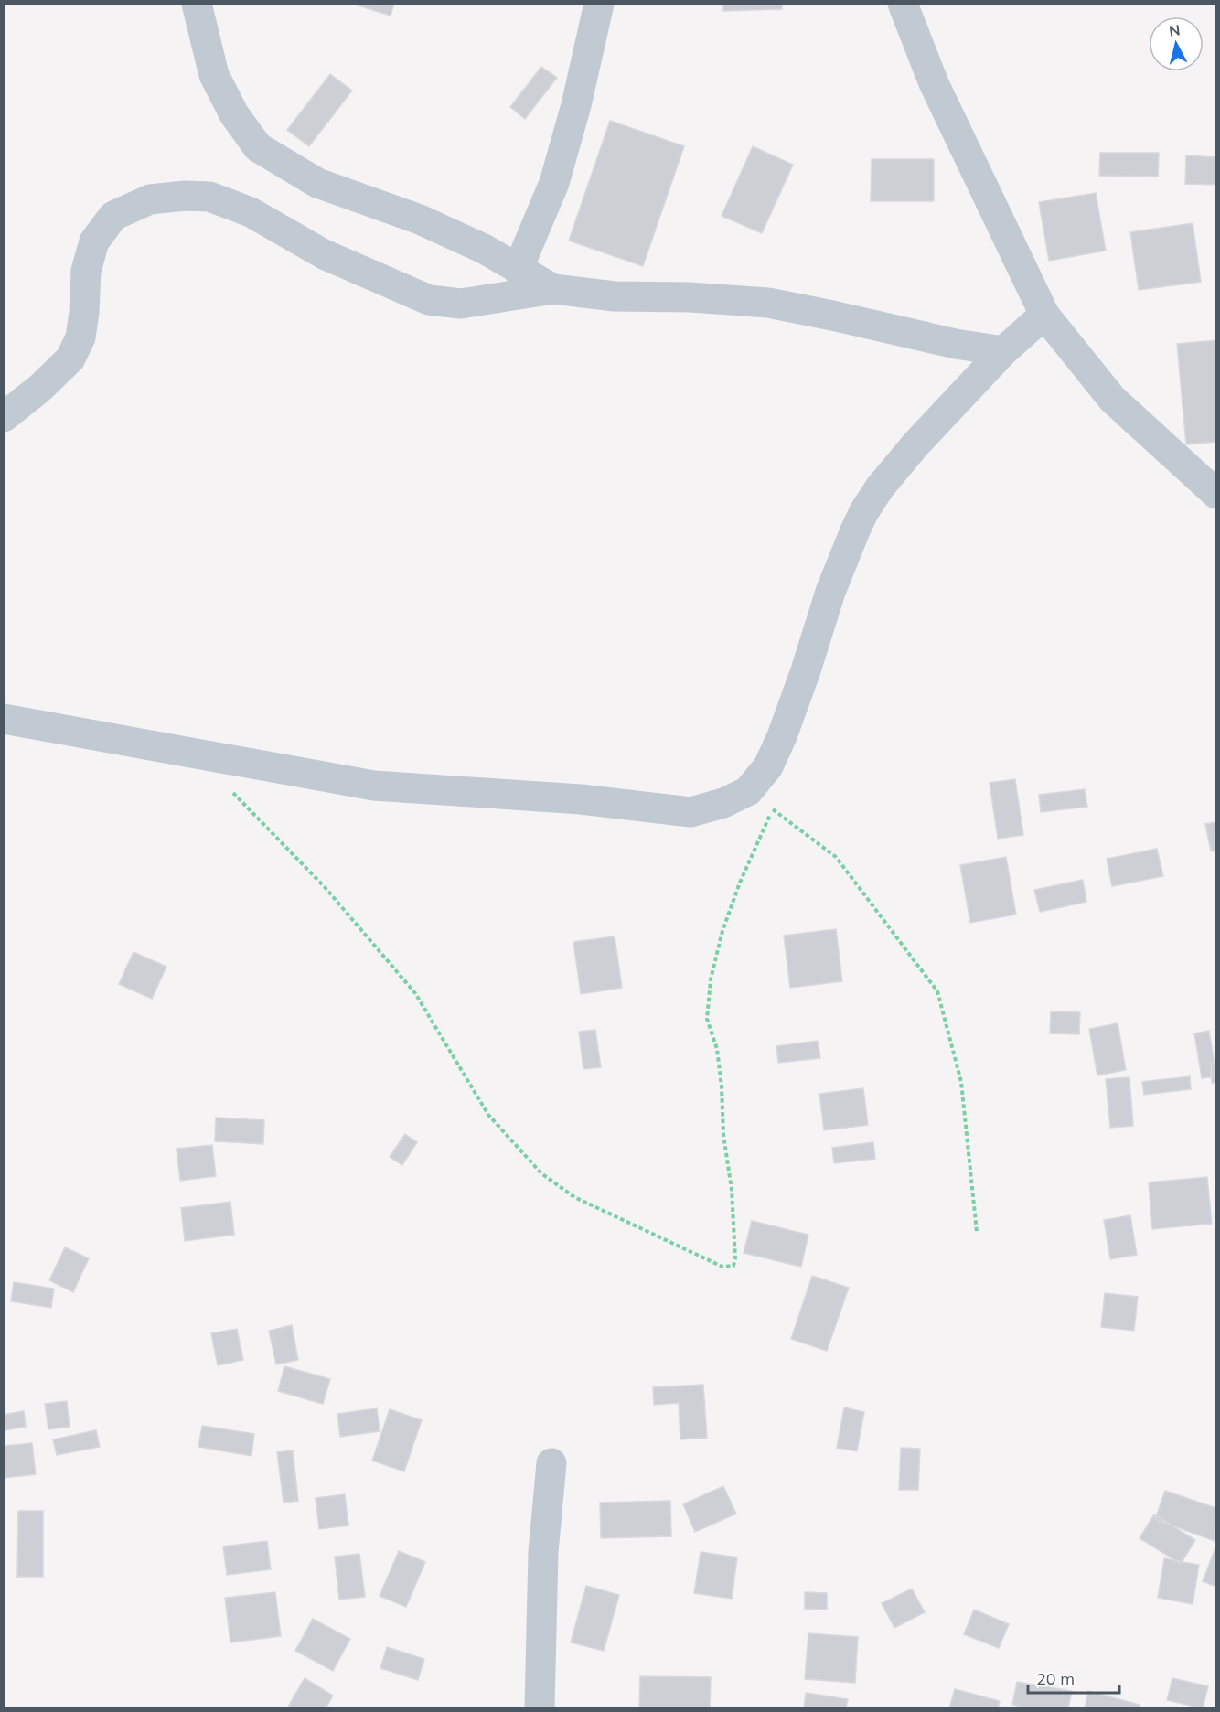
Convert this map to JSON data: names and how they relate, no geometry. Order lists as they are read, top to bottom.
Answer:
{
  "scale_bar": "20 m",
  "north": "top"
}
